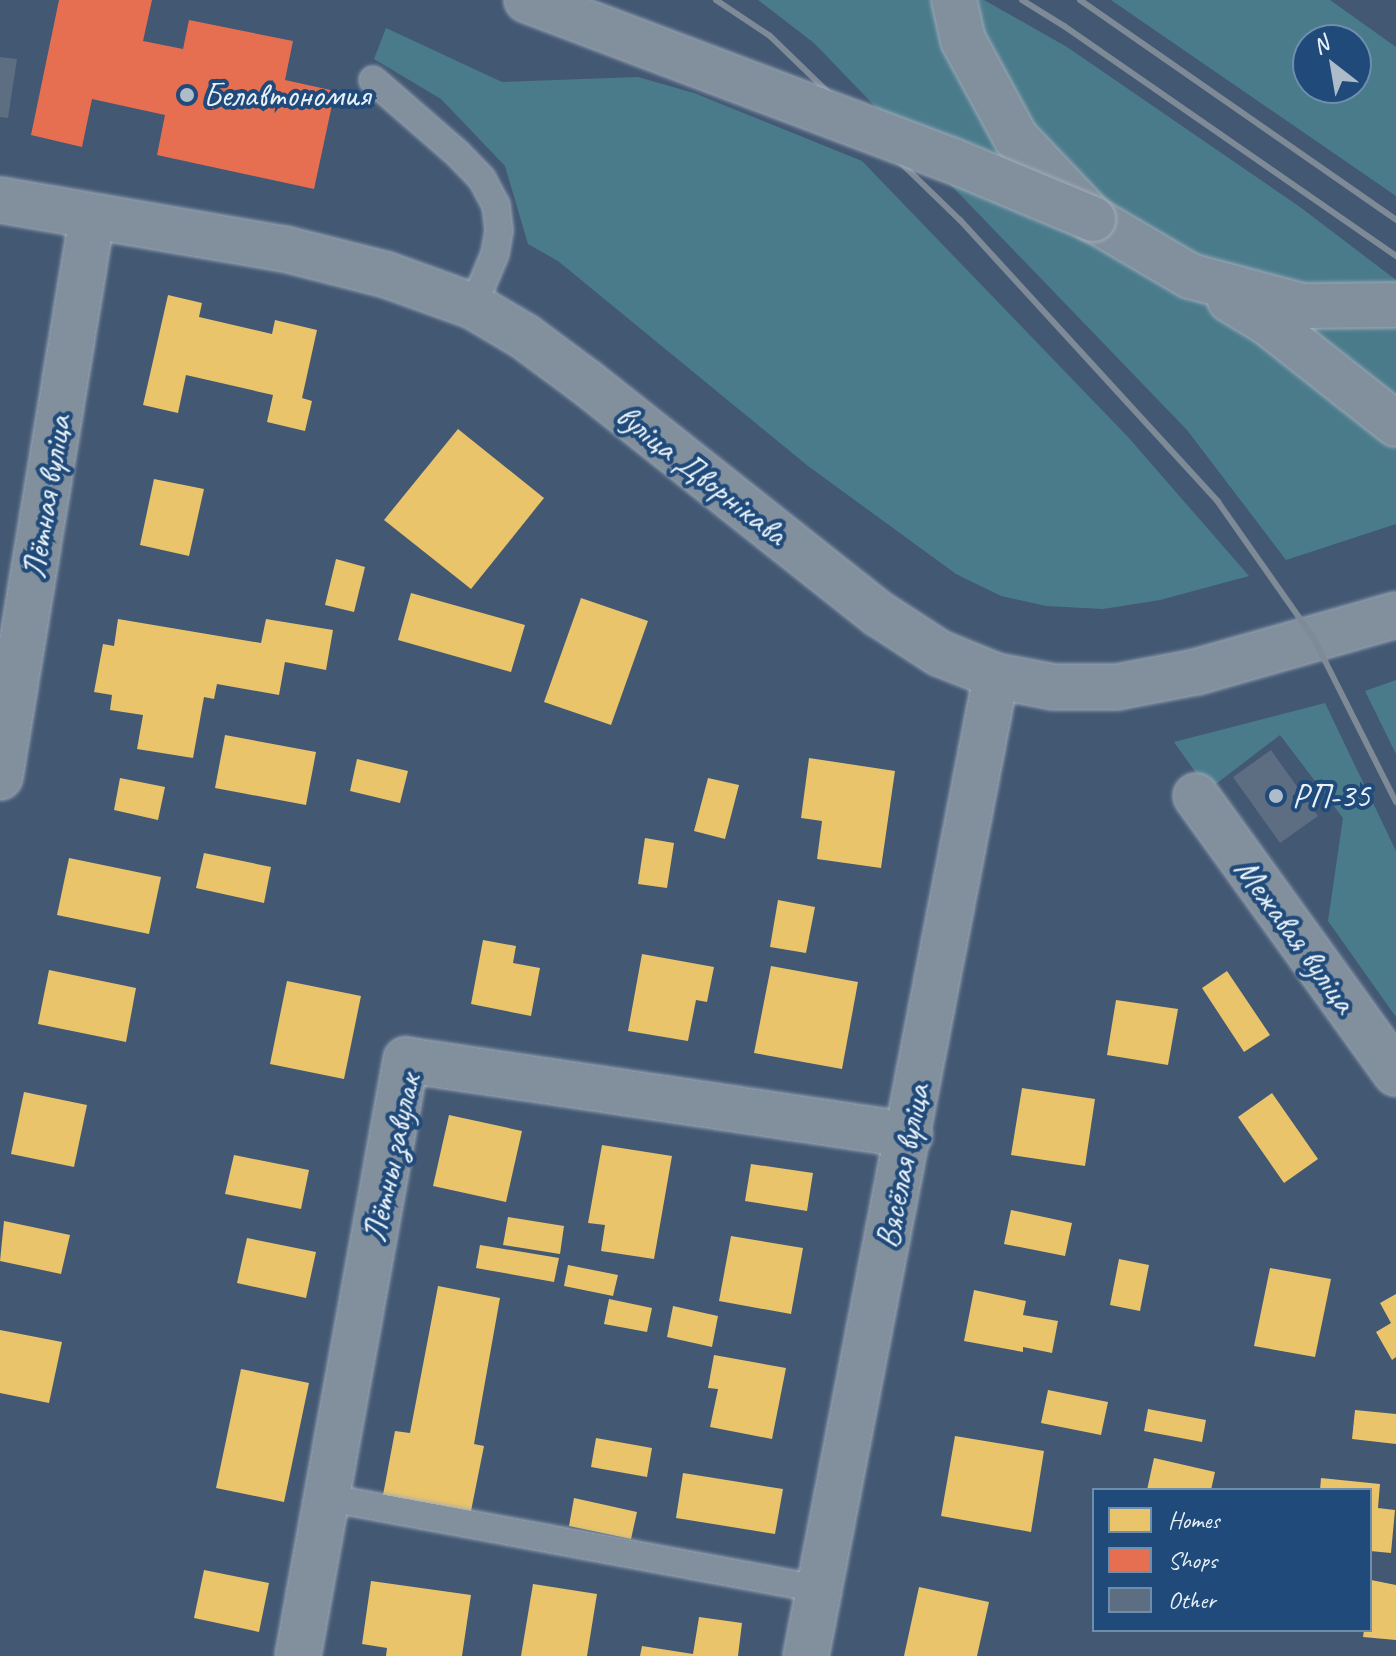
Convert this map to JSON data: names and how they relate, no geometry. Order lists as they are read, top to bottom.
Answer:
{
  "streets": {
    "main road": [
      "вуліца Дворнікава",
      "Лётная вуліца",
      "Межавая вуліца",
      "Лётны завулак",
      "Вясёлая вуліца"
    ]
  },
  "crossings": [
    ["вуліца Дворнікава", "Лётная вуліца"],
    ["вуліца Дворнікава", "Вясёлая вуліца"],
    ["Лётны завулак", "Вясёлая вуліца"]
  ],
  "places": ["Белавтономия", "РП-35"],
  "legend": ["Homes", "Shops", "Other"],
  "north": "top left"
}
